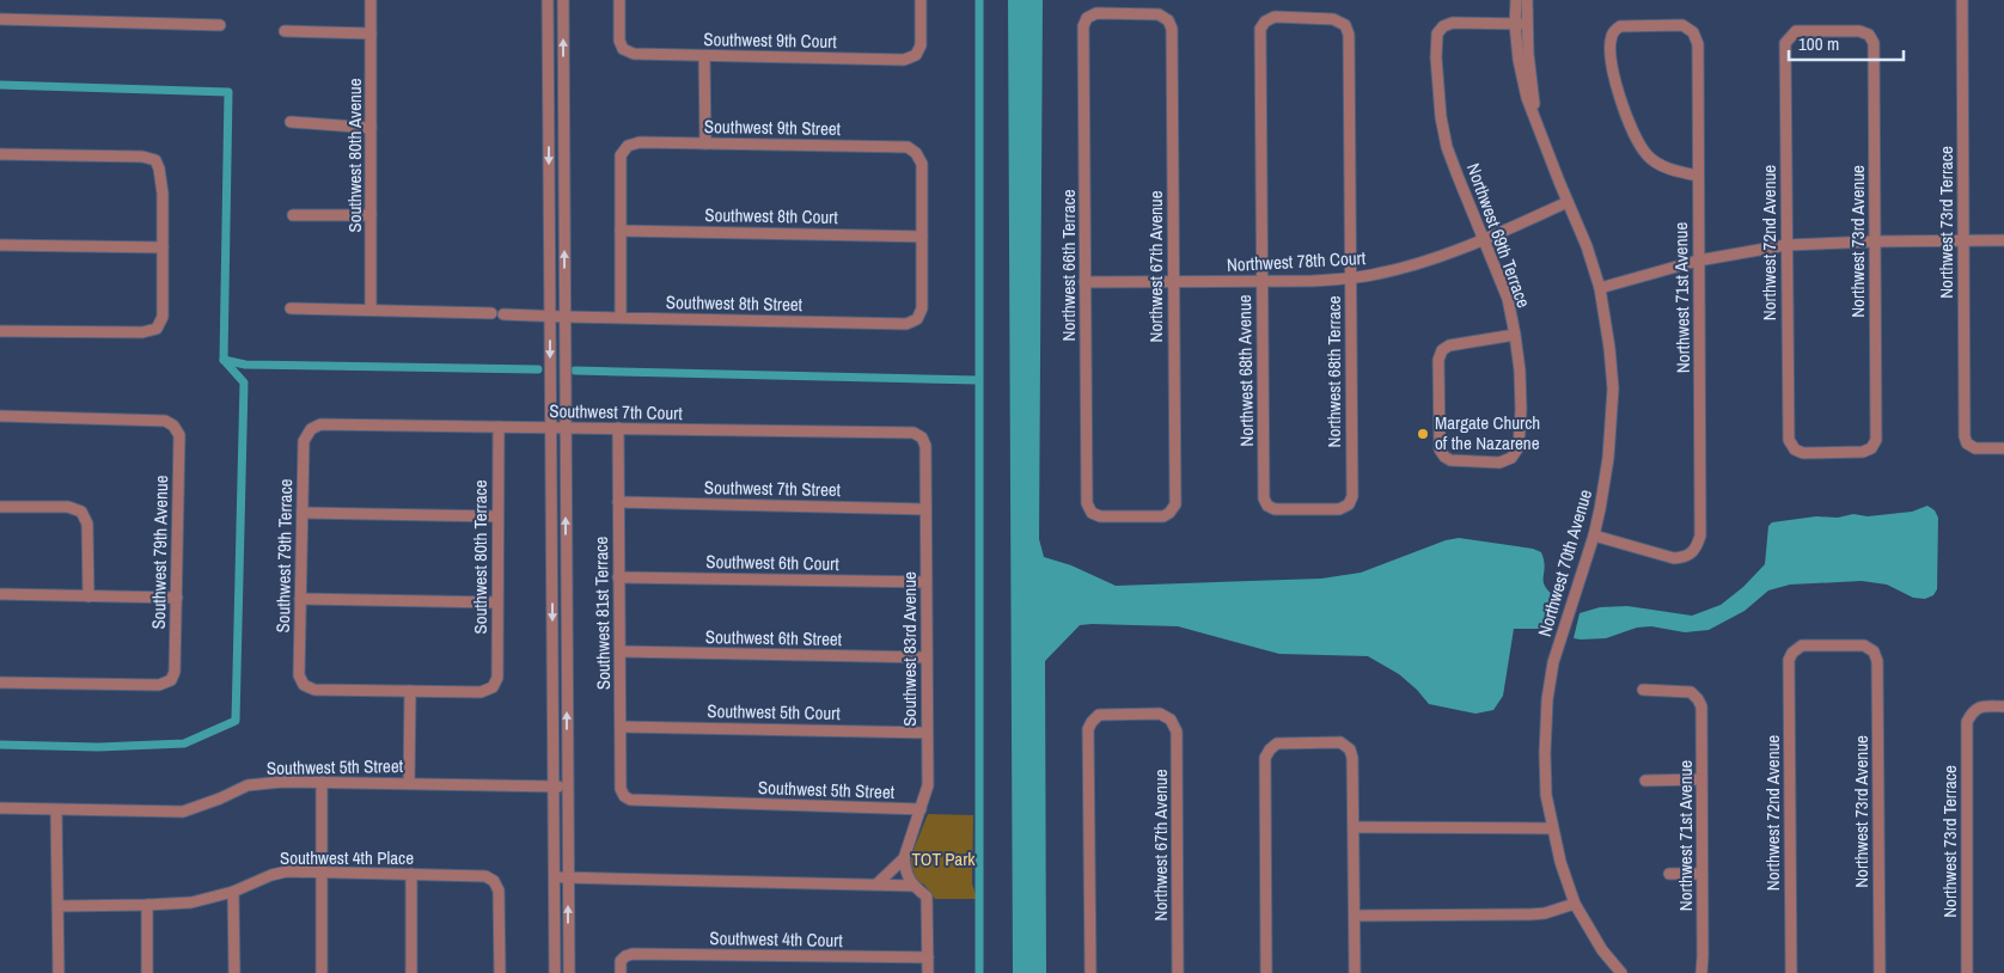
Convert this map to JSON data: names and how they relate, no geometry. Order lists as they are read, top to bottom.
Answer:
{
  "streets": {
    "street": [
      "Southwest 9th Court",
      "Southwest 9th Street",
      "Southwest 80th Avenue",
      "Southwest 8th Court",
      "Northwest 73rd Terrace",
      "Northwest 69th Terrace",
      "Northwest 73rd Avenue",
      "Northwest 72nd Avenue",
      "Northwest 78th Court",
      "Northwest 66th Terrace",
      "Northwest 67th Avenue",
      "Northwest 71st Avenue",
      "Southwest 8th Street",
      "Northwest 68th Avenue",
      "Northwest 68th Terrace",
      "Southwest 7th Court",
      "Southwest 7th Street",
      "Southwest 79th Avenue",
      "Southwest 79th Terrace",
      "Southwest 80th Terrace",
      "Southwest 6th Court",
      "Northwest 70th Avenue",
      "Southwest 81st Terrace",
      "Southwest 6th Street",
      "Southwest 83rd Avenue",
      "Southwest 5th Court",
      "Southwest 5th Street",
      "Southwest 4th Place",
      "Southwest 4th Court"
    ]
  },
  "crossings": [
    ["Southwest 9th Street", "Southwest 8th Court"],
    ["Southwest 9th Street", "Southwest 8th Street"],
    ["Southwest 80th Avenue", "Southwest 8th Street"],
    ["Southwest 8th Court", "Southwest 8th Street"],
    ["Northwest 69th Terrace", "Northwest 78th Court"],
    ["Northwest 69th Terrace", "Northwest 70th Avenue"],
    ["Northwest 73rd Avenue", "Northwest 72nd Avenue"],
    ["Northwest 78th Court", "Northwest 66th Terrace"],
    ["Northwest 78th Court", "Northwest 67th Avenue"],
    ["Northwest 78th Court", "Northwest 68th Avenue"],
    ["Northwest 78th Court", "Northwest 68th Terrace"],
    ["Northwest 78th Court", "Northwest 70th Avenue"],
    ["Northwest 66th Terrace", "Northwest 67th Avenue"],
    ["Northwest 71st Avenue", "Northwest 70th Avenue"],
    ["Northwest 68th Avenue", "Northwest 68th Terrace"],
    ["Southwest 7th Court", "Southwest 79th Terrace"],
    ["Southwest 7th Court", "Southwest 80th Terrace"],
    ["Southwest 7th Court", "Southwest 81st Terrace"],
    ["Southwest 7th Court", "Southwest 83rd Avenue"],
    ["Southwest 7th Street", "Southwest 81st Terrace"],
    ["Southwest 7th Street", "Southwest 83rd Avenue"],
    ["Southwest 79th Terrace", "Southwest 80th Terrace"],
    ["Southwest 6th Court", "Southwest 81st Terrace"],
    ["Southwest 6th Court", "Southwest 83rd Avenue"],
    ["Southwest 81st Terrace", "Southwest 6th Street"],
    ["Southwest 81st Terrace", "Southwest 5th Court"],
    ["Southwest 81st Terrace", "Southwest 5th Street"],
    ["Southwest 6th Street", "Southwest 83rd Avenue"],
    ["Southwest 83rd Avenue", "Southwest 5th Court"],
    ["Southwest 83rd Avenue", "Southwest 5th Street"]
  ],
  "parks": ["TOT Park"],
  "places": ["Margate Church of the Nazarene"],
  "scale_bar": "100 m"
}
